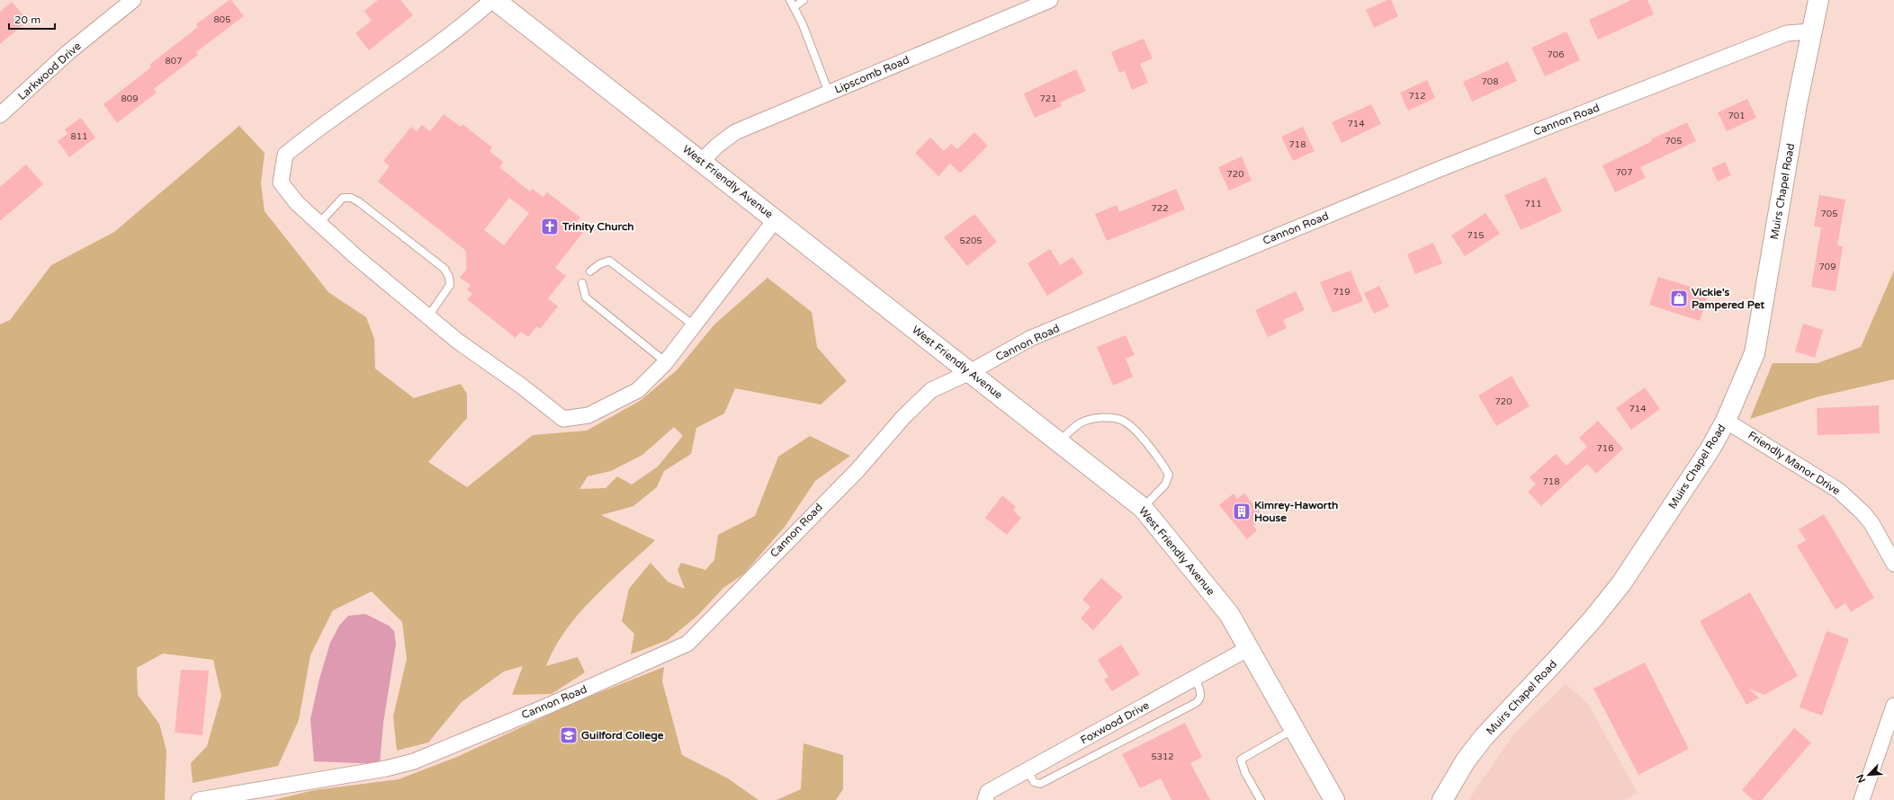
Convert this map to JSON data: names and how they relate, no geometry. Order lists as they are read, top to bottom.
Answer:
{
  "streets": {
    "main road": ["West Friendly Avenue", "Muirs Chapel Road"],
    "street": [
      "Larkwood Drive",
      "Lipscomb Road",
      "Cannon Road",
      "Friendly Manor Drive",
      "Foxwood Drive"
    ]
  },
  "crossings": [
    ["Lipscomb Road", "West Friendly Avenue"],
    ["Cannon Road", "West Friendly Avenue"],
    ["Cannon Road", "Muirs Chapel Road"],
    ["West Friendly Avenue", "Foxwood Drive"],
    ["Muirs Chapel Road", "Friendly Manor Drive"]
  ],
  "places": {
    "church": ["Trinity Church"],
    "shop": ["Vickie's Pampered Pet"],
    "building": ["Kimrey-Haworth House"],
    "school or university": ["Guilford College"]
  },
  "house_numbers": [
    "805",
    "706",
    "807",
    "708",
    "712",
    "809",
    "721",
    "701",
    "714",
    "811",
    "705",
    "718",
    "707",
    "720",
    "711",
    "722",
    "705",
    "715",
    "5205",
    "709",
    "719",
    "720",
    "714",
    "716",
    "718",
    "5312"
  ],
  "scale_bar": "20 m",
  "north": "bottom left"
}
